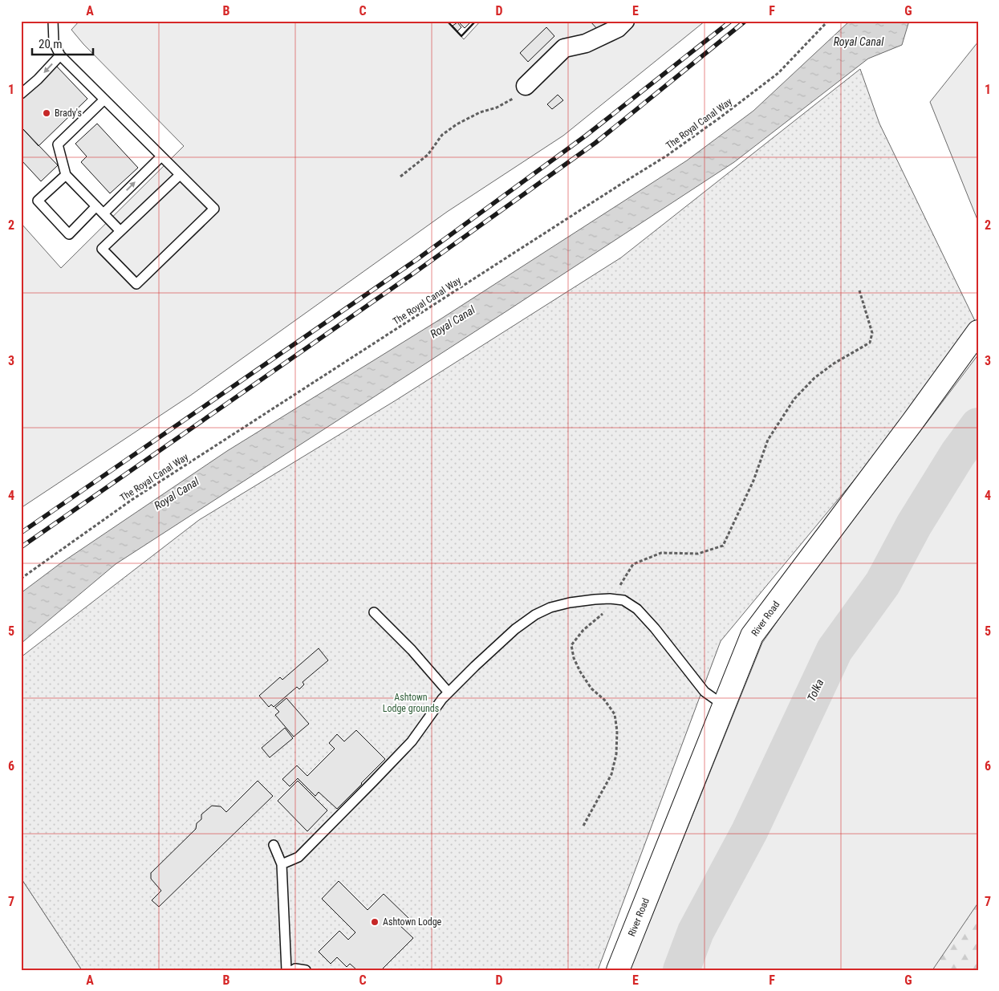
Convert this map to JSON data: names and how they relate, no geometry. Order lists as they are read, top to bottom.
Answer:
{
  "streets": {
    "main road": ["River Road"],
    "path": ["The Royal Canal Way"]
  },
  "water": ["Royal Canal", "Tolka"],
  "parks": ["Ashtown Lodge grounds"],
  "places": ["Brady's", "Ashtown Lodge"],
  "scale_bar": "20 m",
  "grid": {
    "columns": [
      "A",
      "B",
      "C",
      "D",
      "E",
      "F",
      "G"
    ],
    "rows": [
      "1",
      "2",
      "3",
      "4",
      "5",
      "6",
      "7"
    ]
  }
}
